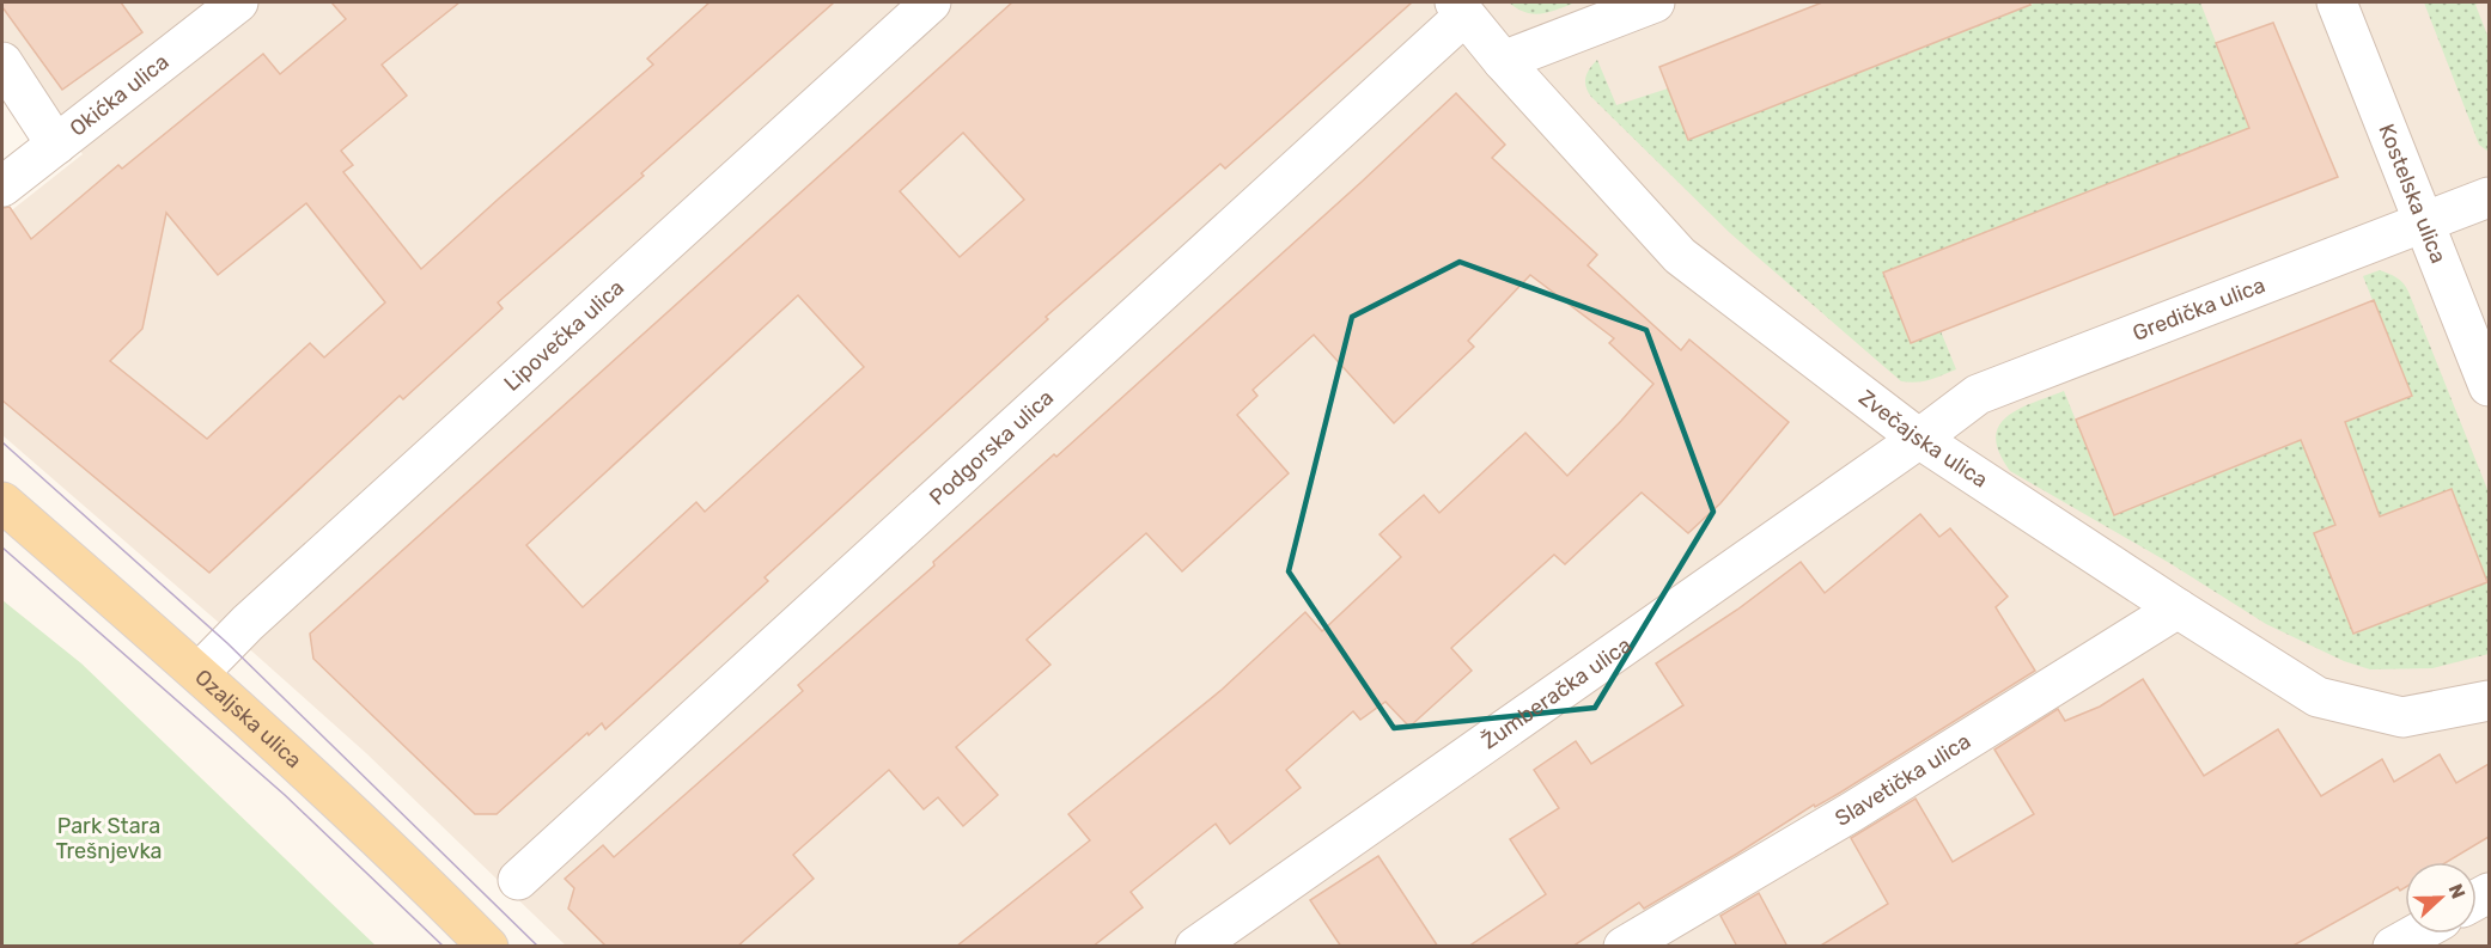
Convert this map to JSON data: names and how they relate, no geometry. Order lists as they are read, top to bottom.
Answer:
{
  "streets": {
    "main road": ["Ozaljska ulica"],
    "street": [
      "Okićka ulica",
      "Kostelska ulica",
      "Gredička ulica",
      "Lipovečka ulica",
      "Zvečajska ulica",
      "Podgorska ulica",
      "Žumberačka ulica",
      "Slavetička ulica"
    ]
  },
  "crossings": [
    ["Kostelska ulica", "Gredička ulica"],
    ["Gredička ulica", "Zvečajska ulica"],
    ["Gredička ulica", "Žumberačka ulica"],
    ["Lipovečka ulica", "Ozaljska ulica"],
    ["Zvečajska ulica", "Podgorska ulica"],
    ["Zvečajska ulica", "Žumberačka ulica"],
    ["Zvečajska ulica", "Slavetička ulica"]
  ],
  "parks": ["Park Stara Trešnjevka"],
  "north": "right"
}
